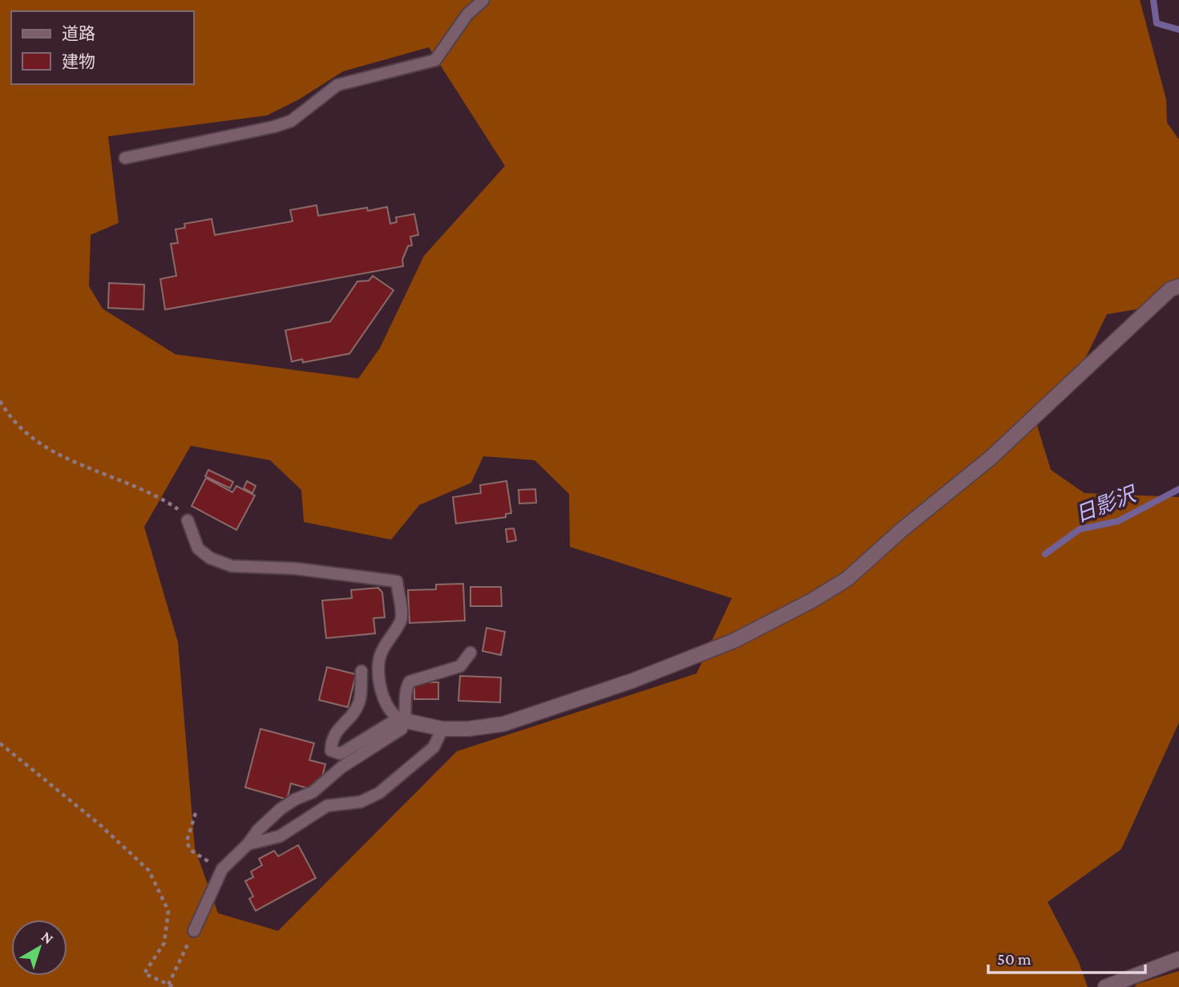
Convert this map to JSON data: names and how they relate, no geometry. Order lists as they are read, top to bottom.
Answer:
{
  "water": ["日影沢"],
  "legend": ["道路", "建物"],
  "scale_bar": "50 m",
  "north": "top right"
}
